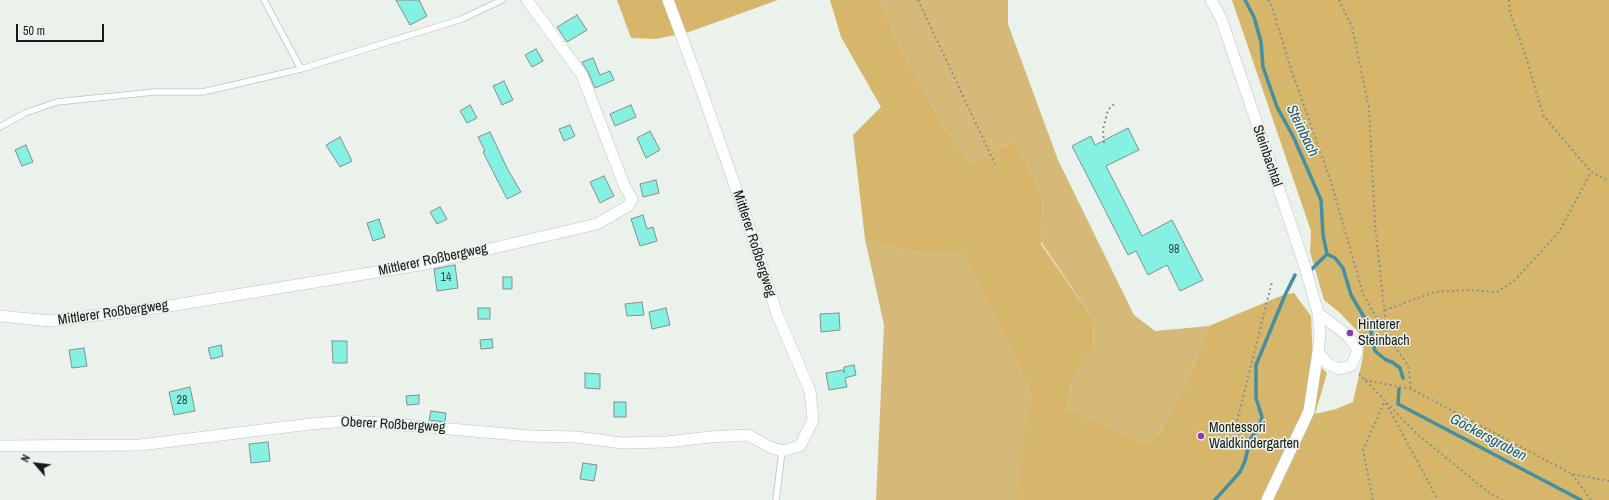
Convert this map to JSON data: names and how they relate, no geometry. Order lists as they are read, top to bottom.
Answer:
{
  "streets": {
    "street": ["Steinbachtal", "Mittlerer Roßbergweg", "Oberer Roßbergweg"]
  },
  "crossings": [
    ["Mittlerer Roßbergweg", "Oberer Roßbergweg"]
  ],
  "water": ["Steinbach", "Göckersgraben"],
  "places": ["Hinterer Steinbach", "Montessori Waldkindergarten"],
  "house_numbers": ["98", "14", "28"],
  "scale_bar": "50 m",
  "north": "top left"
}
